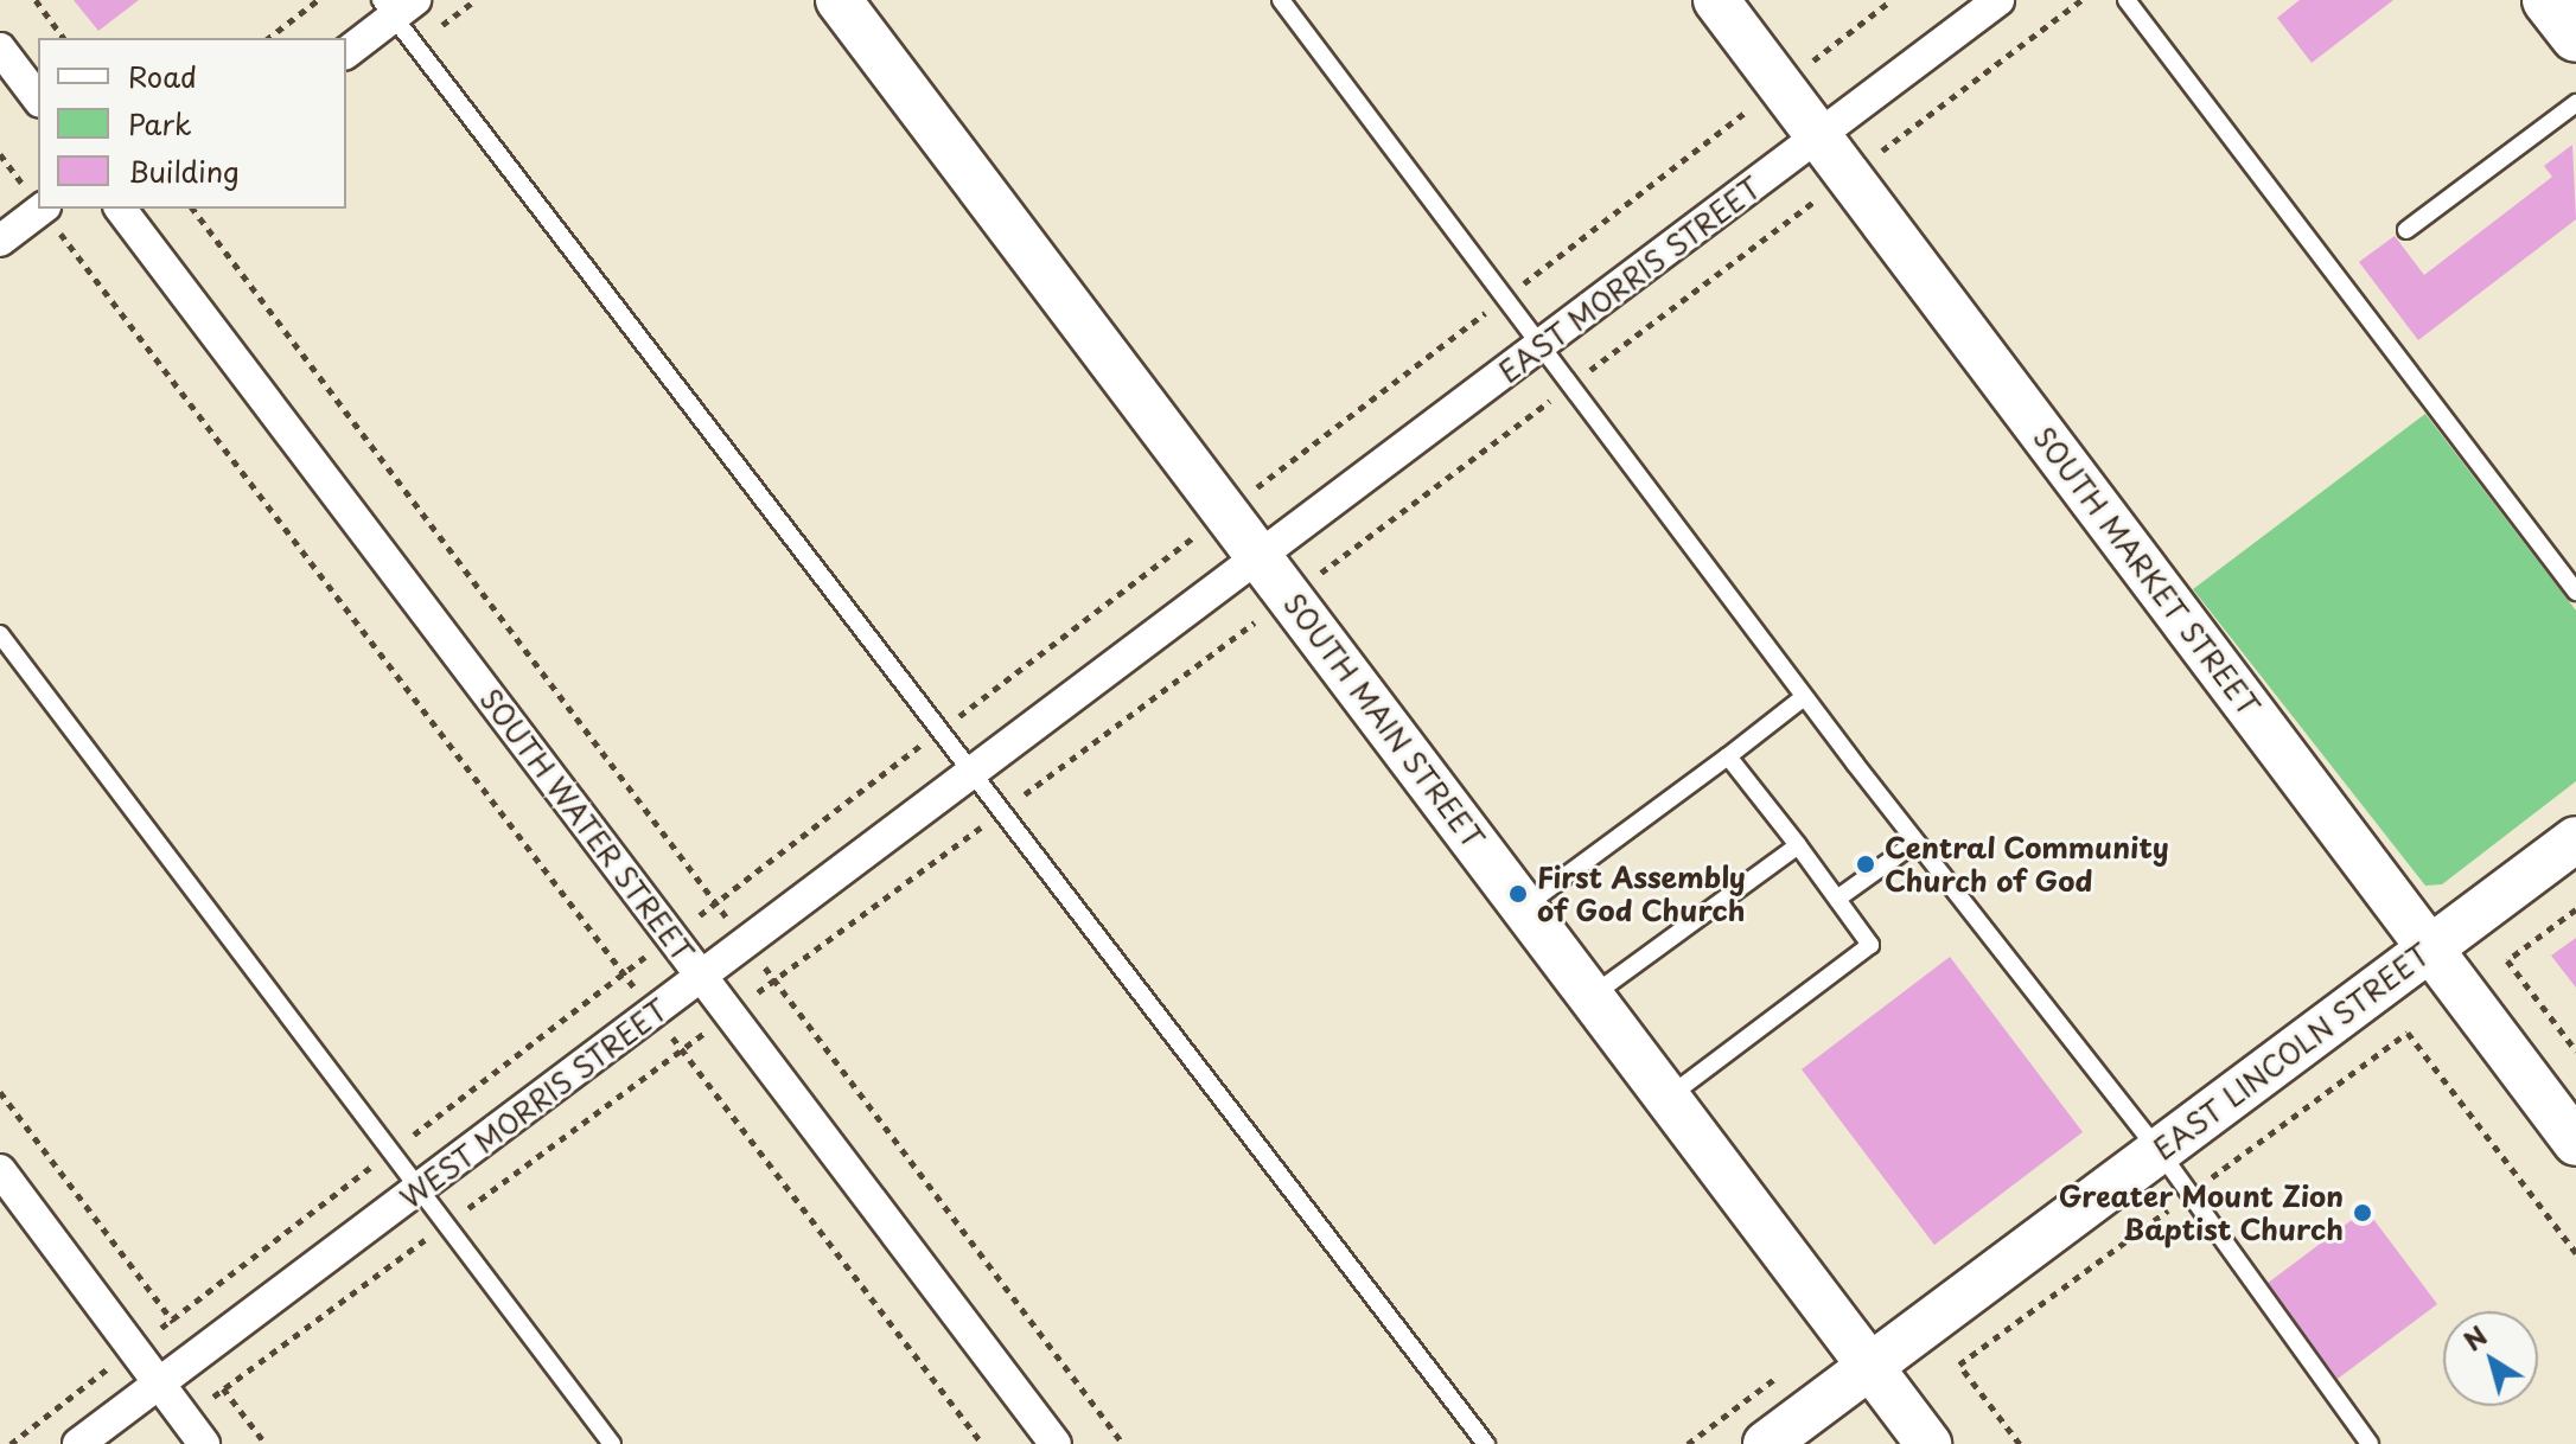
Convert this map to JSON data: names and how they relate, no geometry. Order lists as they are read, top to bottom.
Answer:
{
  "streets": {
    "street": [
      "EAST MORRIS STREET",
      "SOUTH MARKET STREET",
      "SOUTH MAIN STREET",
      "SOUTH WATER STREET",
      "EAST LINCOLN STREET",
      "WEST MORRIS STREET"
    ]
  },
  "crossings": [
    ["EAST MORRIS STREET", "SOUTH MARKET STREET"],
    ["EAST MORRIS STREET", "SOUTH MAIN STREET"],
    ["EAST MORRIS STREET", "WEST MORRIS STREET"],
    ["SOUTH MARKET STREET", "EAST LINCOLN STREET"],
    ["SOUTH MAIN STREET", "EAST LINCOLN STREET"],
    ["SOUTH MAIN STREET", "WEST MORRIS STREET"],
    ["SOUTH WATER STREET", "WEST MORRIS STREET"]
  ],
  "places": ["Central Community Church of God", "First Assembly of God Church", "Greater Mount Zion Baptist Church"],
  "legend": ["Road", "Park", "Building"],
  "north": "top left"
}
